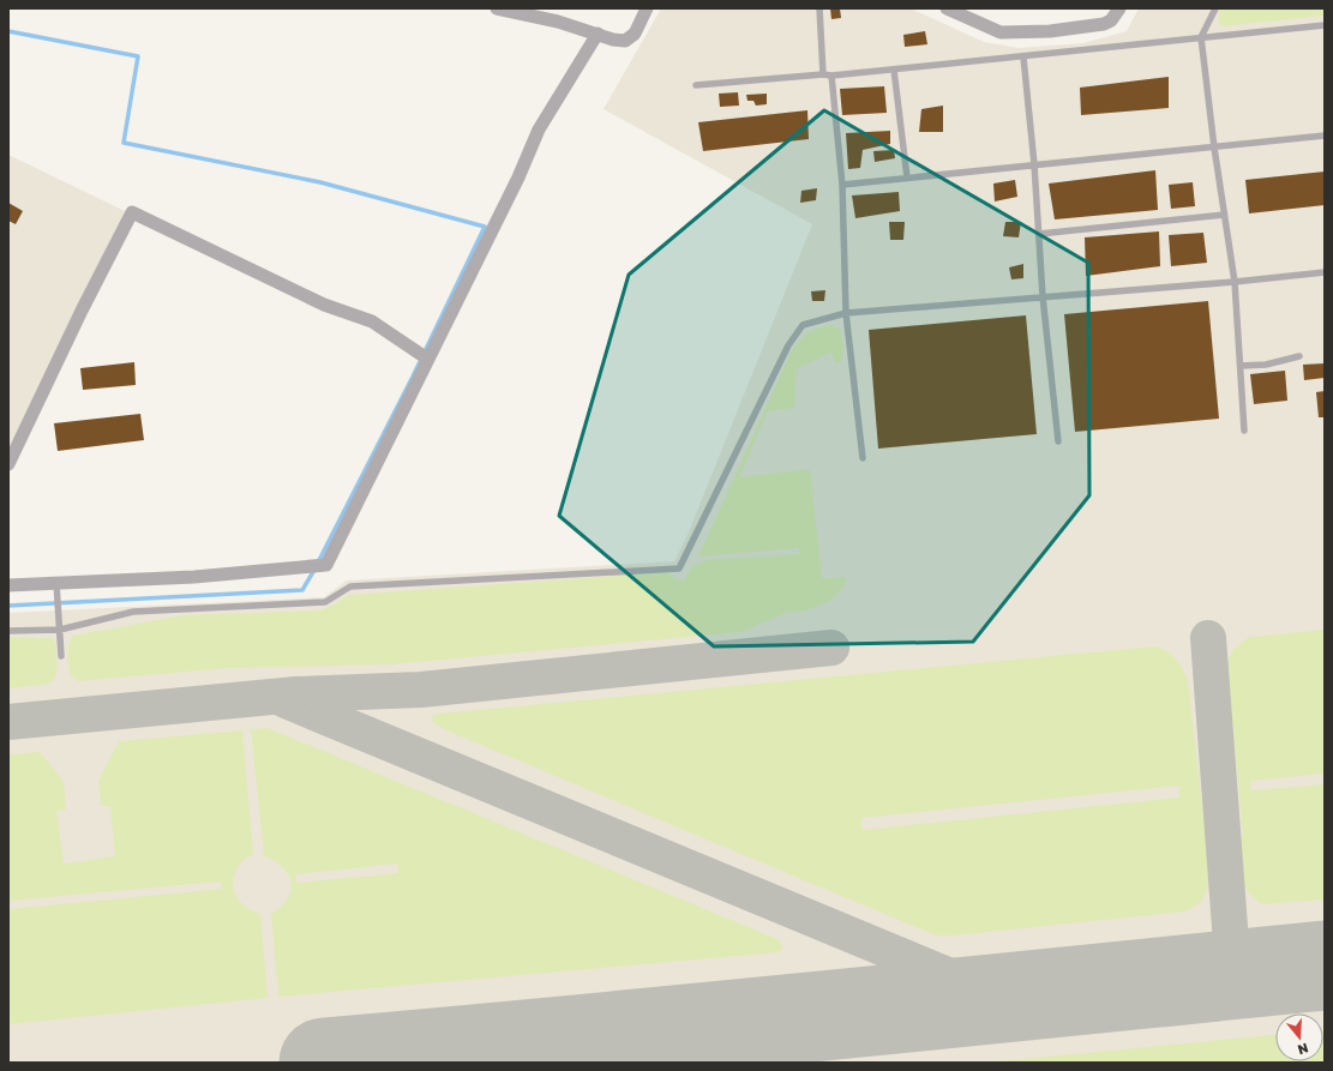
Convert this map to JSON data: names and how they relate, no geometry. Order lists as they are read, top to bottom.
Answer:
{
  "north": "bottom"
}
